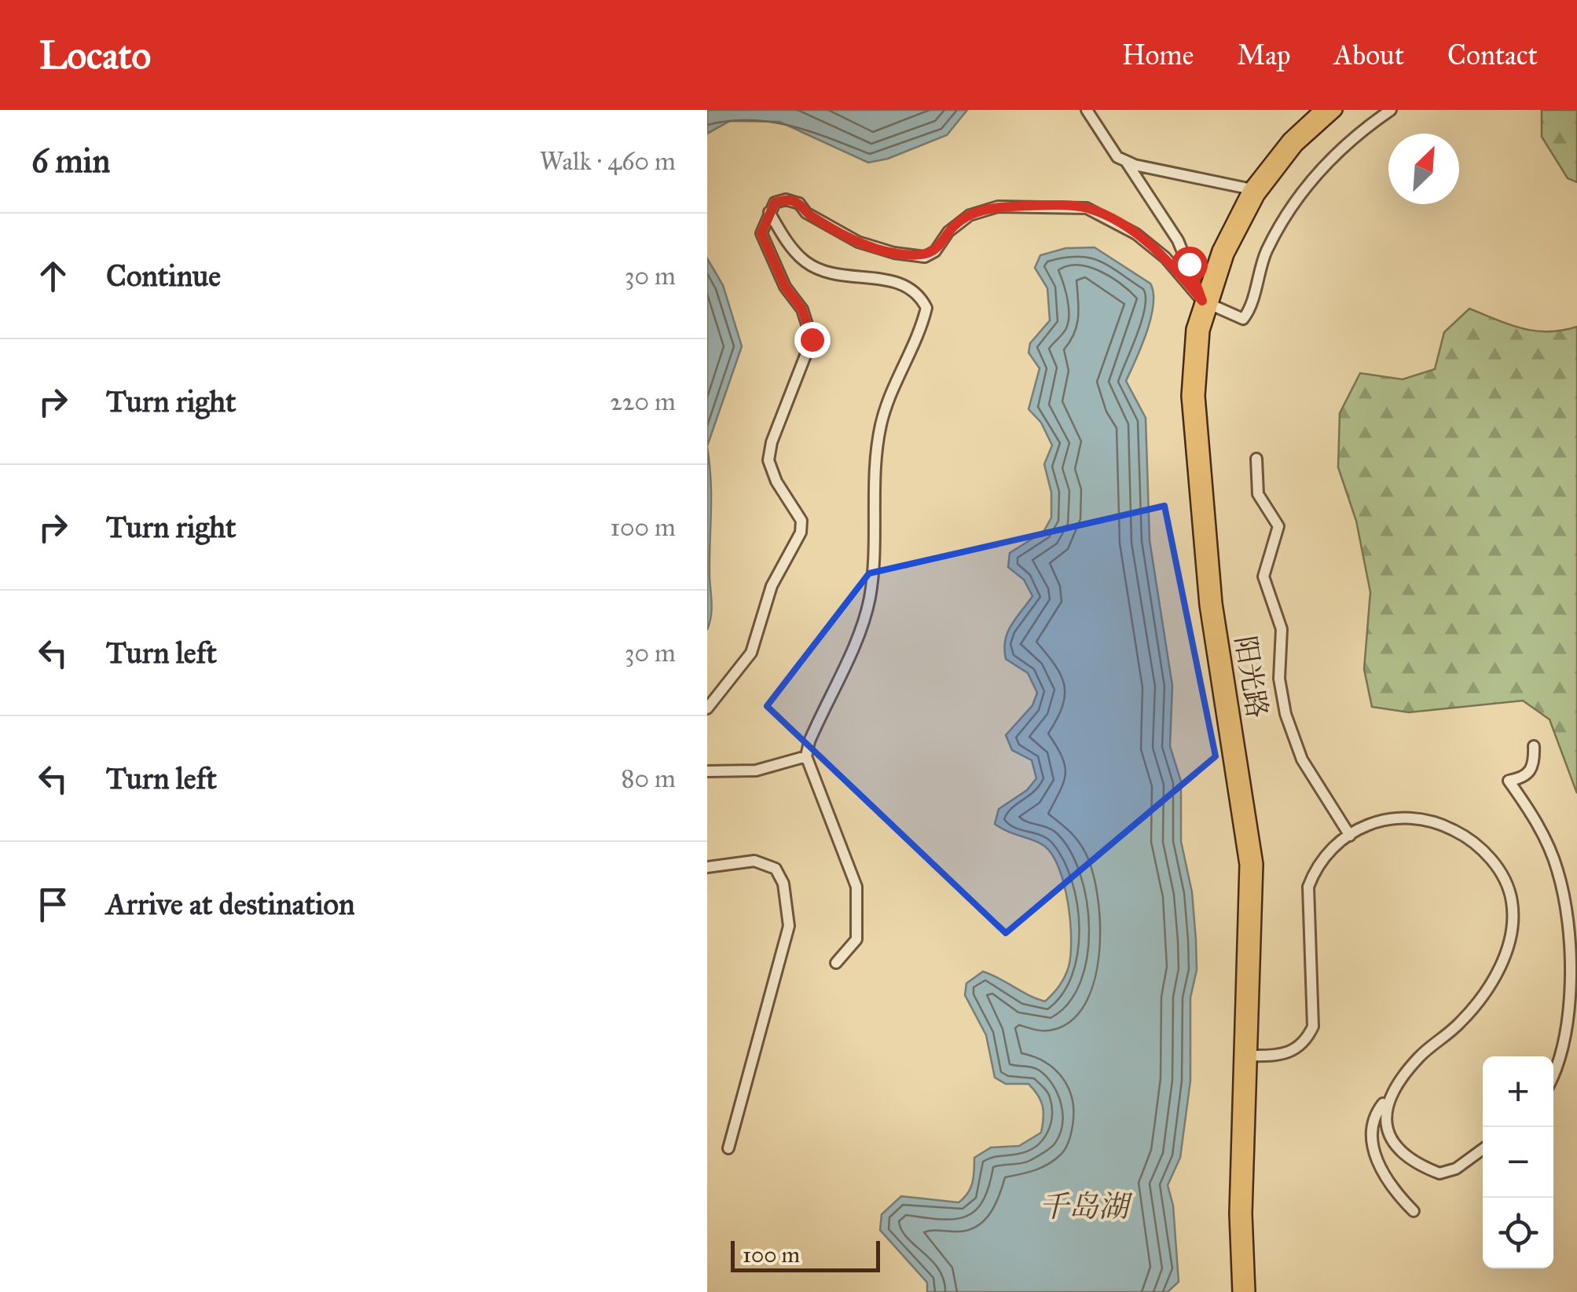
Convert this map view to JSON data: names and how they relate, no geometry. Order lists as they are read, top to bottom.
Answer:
{
  "streets": {
    "main road": ["阳光路"]
  },
  "water": ["千岛湖"],
  "scale_bar": "100 m",
  "north": "top right",
  "page": {
    "header": "Locato",
    "nav": [
      "Home",
      "Map",
      "About",
      "Contact"
    ],
    "heading": ["6 min", "Walk · 460 m"],
    "list": [
      ["Continue", "30 m"],
      ["Turn right", "220 m"],
      ["Turn right", "100 m"],
      ["Turn left", "30 m"],
      ["Turn left", "80 m"],
      "Arrive at destination"
    ],
    "map_buttons": ["+", "−"],
    "scale": "100 m"
  }
}
